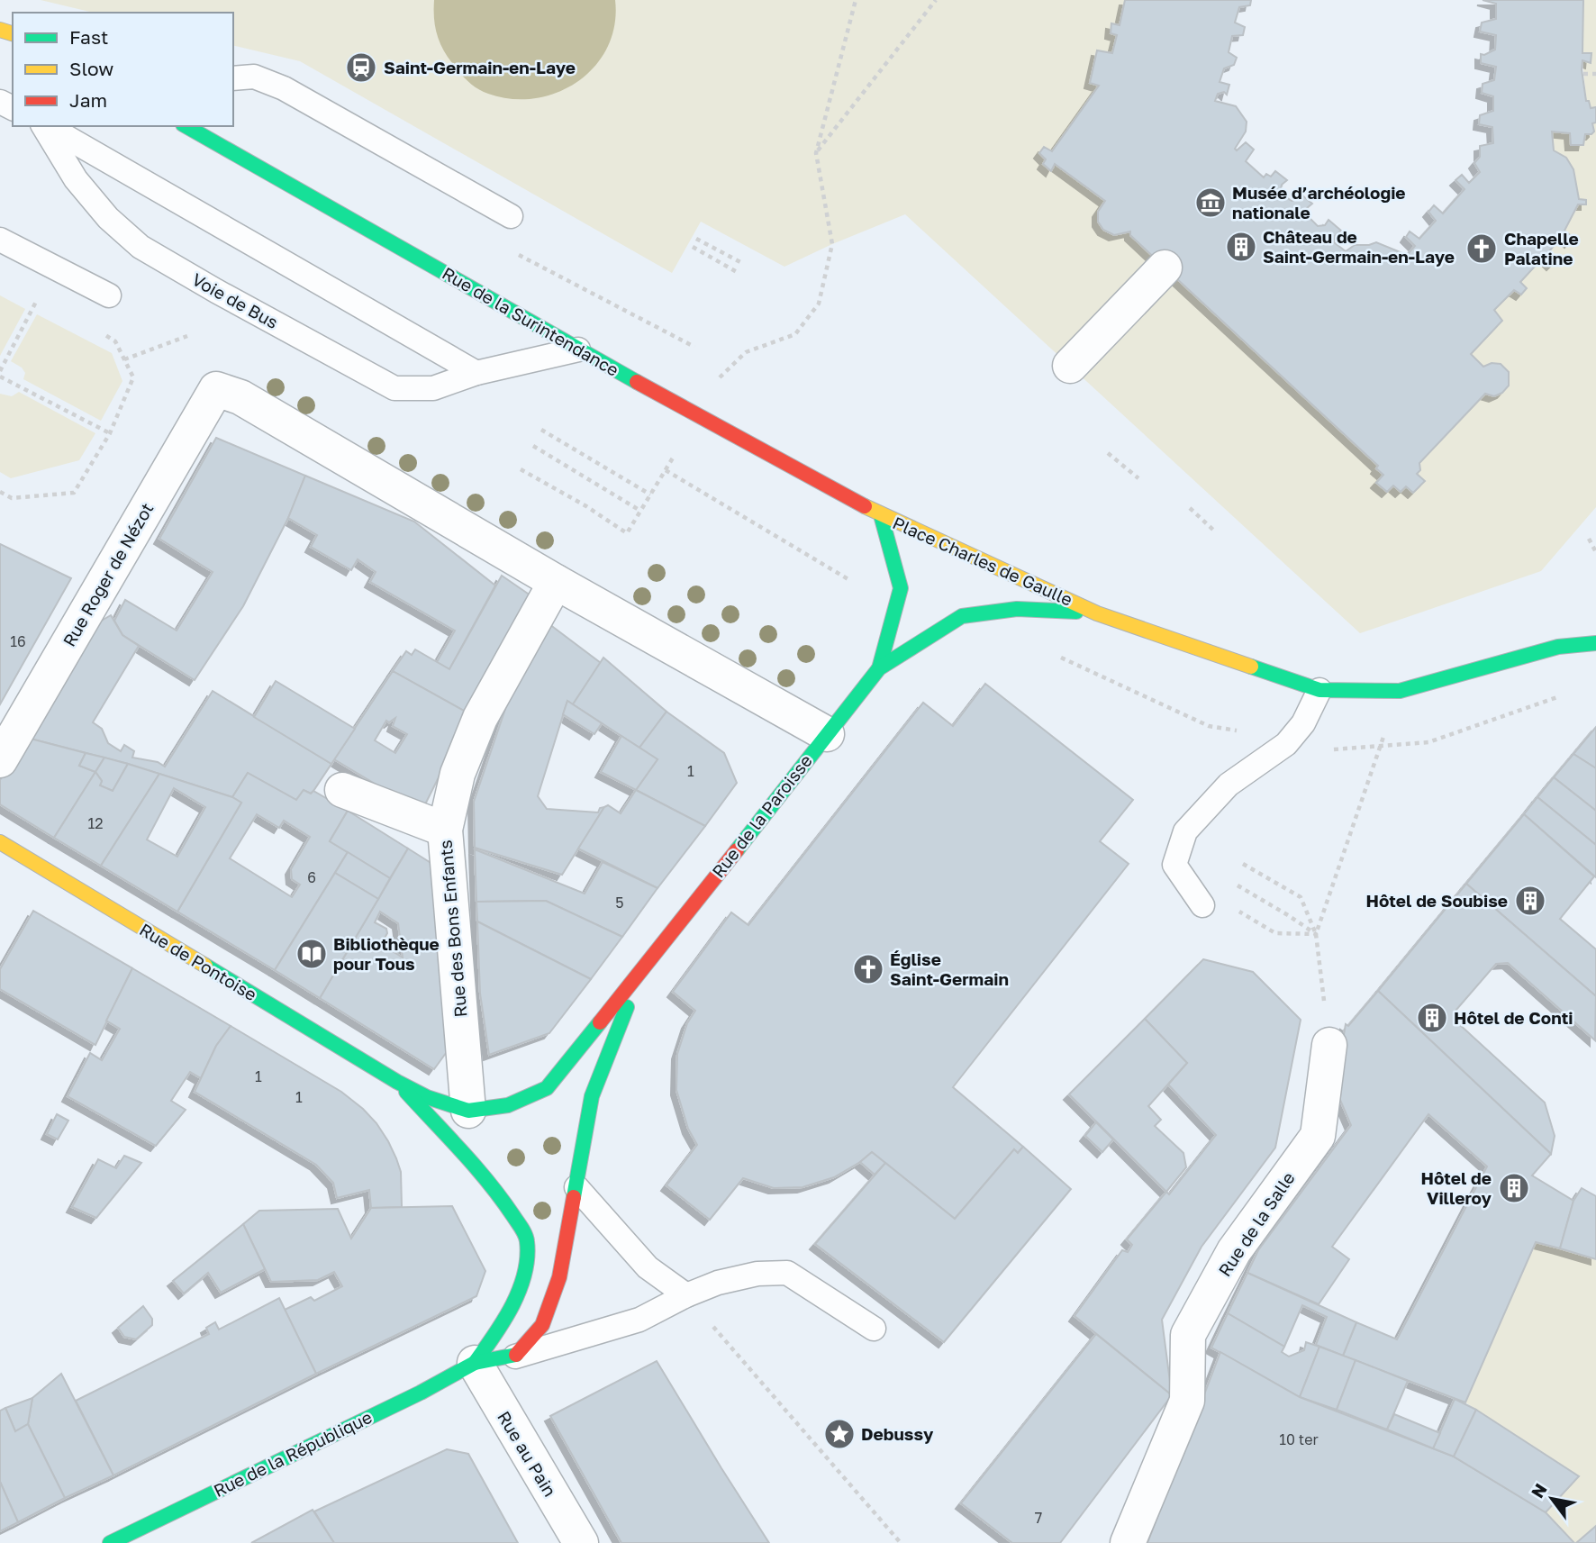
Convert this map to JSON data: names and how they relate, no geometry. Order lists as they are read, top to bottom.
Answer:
{
  "streets": {
    "main road": [
      "Rue de la Surintendance",
      "Place Charles de Gaulle",
      "Rue de la Paroisse",
      "Rue de Pontoise",
      "Rue de la République"
    ],
    "street": [
      "Rue Roger de Nézot",
      "Rue des Bons Enfants",
      "Rue de la Salle",
      "Rue au Pain"
    ],
    "lane": ["Voie de Bus"]
  },
  "crossings": [
    ["Voie de Bus", "Rue de la Surintendance"],
    ["Rue de la Surintendance", "Place Charles de Gaulle"],
    ["Place Charles de Gaulle", "Rue de la Paroisse"],
    ["Rue Roger de Nézot", "Rue des Bons Enfants"],
    ["Rue de la Paroisse", "Rue de Pontoise"],
    ["Rue des Bons Enfants", "Rue de Pontoise"],
    ["Rue de Pontoise", "Rue de la République"],
    ["Rue de la République", "Rue au Pain"]
  ],
  "places": {
    "station": ["Saint-Germain-en-Laye"],
    "museum": ["Musée d’archéologie nationale"],
    "building": [
      "Château de Saint-Germain-en-Laye",
      "Hôtel de Soubise",
      "Hôtel de Conti",
      "Hôtel de Villeroy"
    ],
    "church": ["Chapelle Palatine", "Église Saint-Germain"],
    "library": ["Bibliothèque pour Tous"],
    "place": ["Debussy"]
  },
  "house_numbers": [
    "16",
    "1",
    "12",
    "6",
    "5",
    "1",
    "1",
    "10 ter",
    "7"
  ],
  "legend": ["Fast", "Slow", "Jam"],
  "north": "top left"
}
